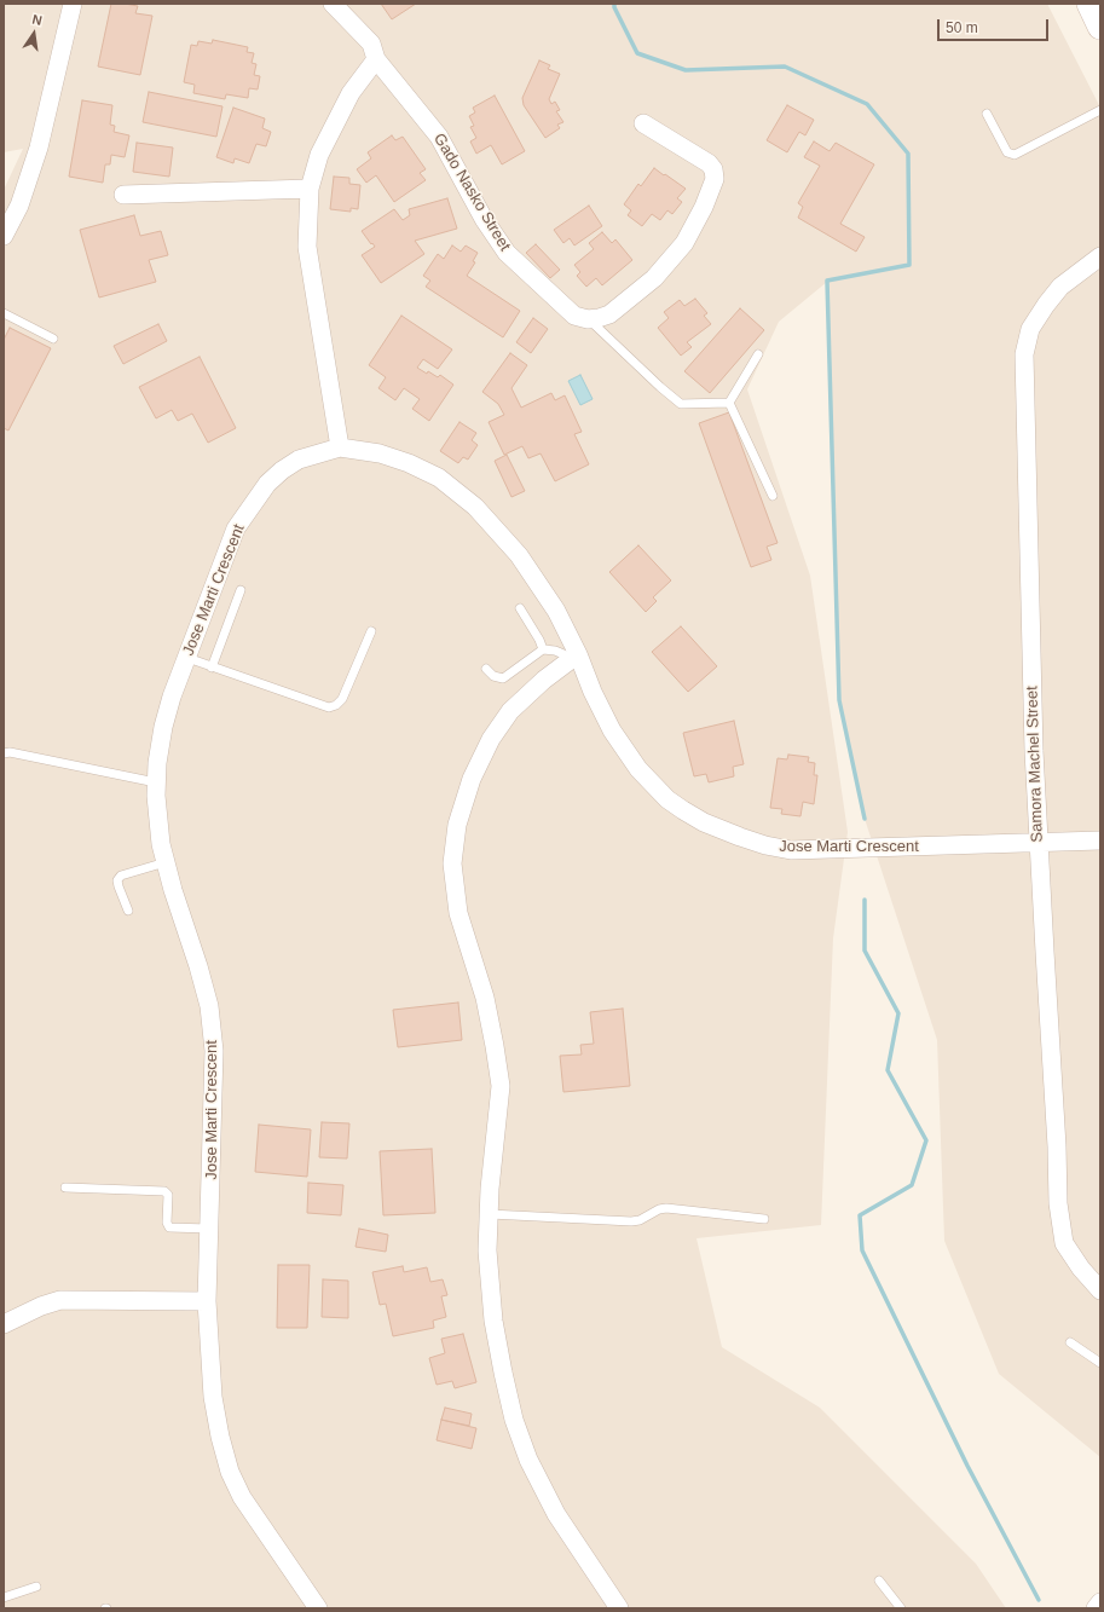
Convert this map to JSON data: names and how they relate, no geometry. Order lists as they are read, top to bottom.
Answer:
{
  "streets": {
    "street": ["Gado Nasko Street", "Jose Marti Crescent", "Samora Machel Street"]
  },
  "crossings": [
    ["Jose Marti Crescent", "Samora Machel Street"]
  ],
  "scale_bar": "50 m",
  "north": "top"
}
